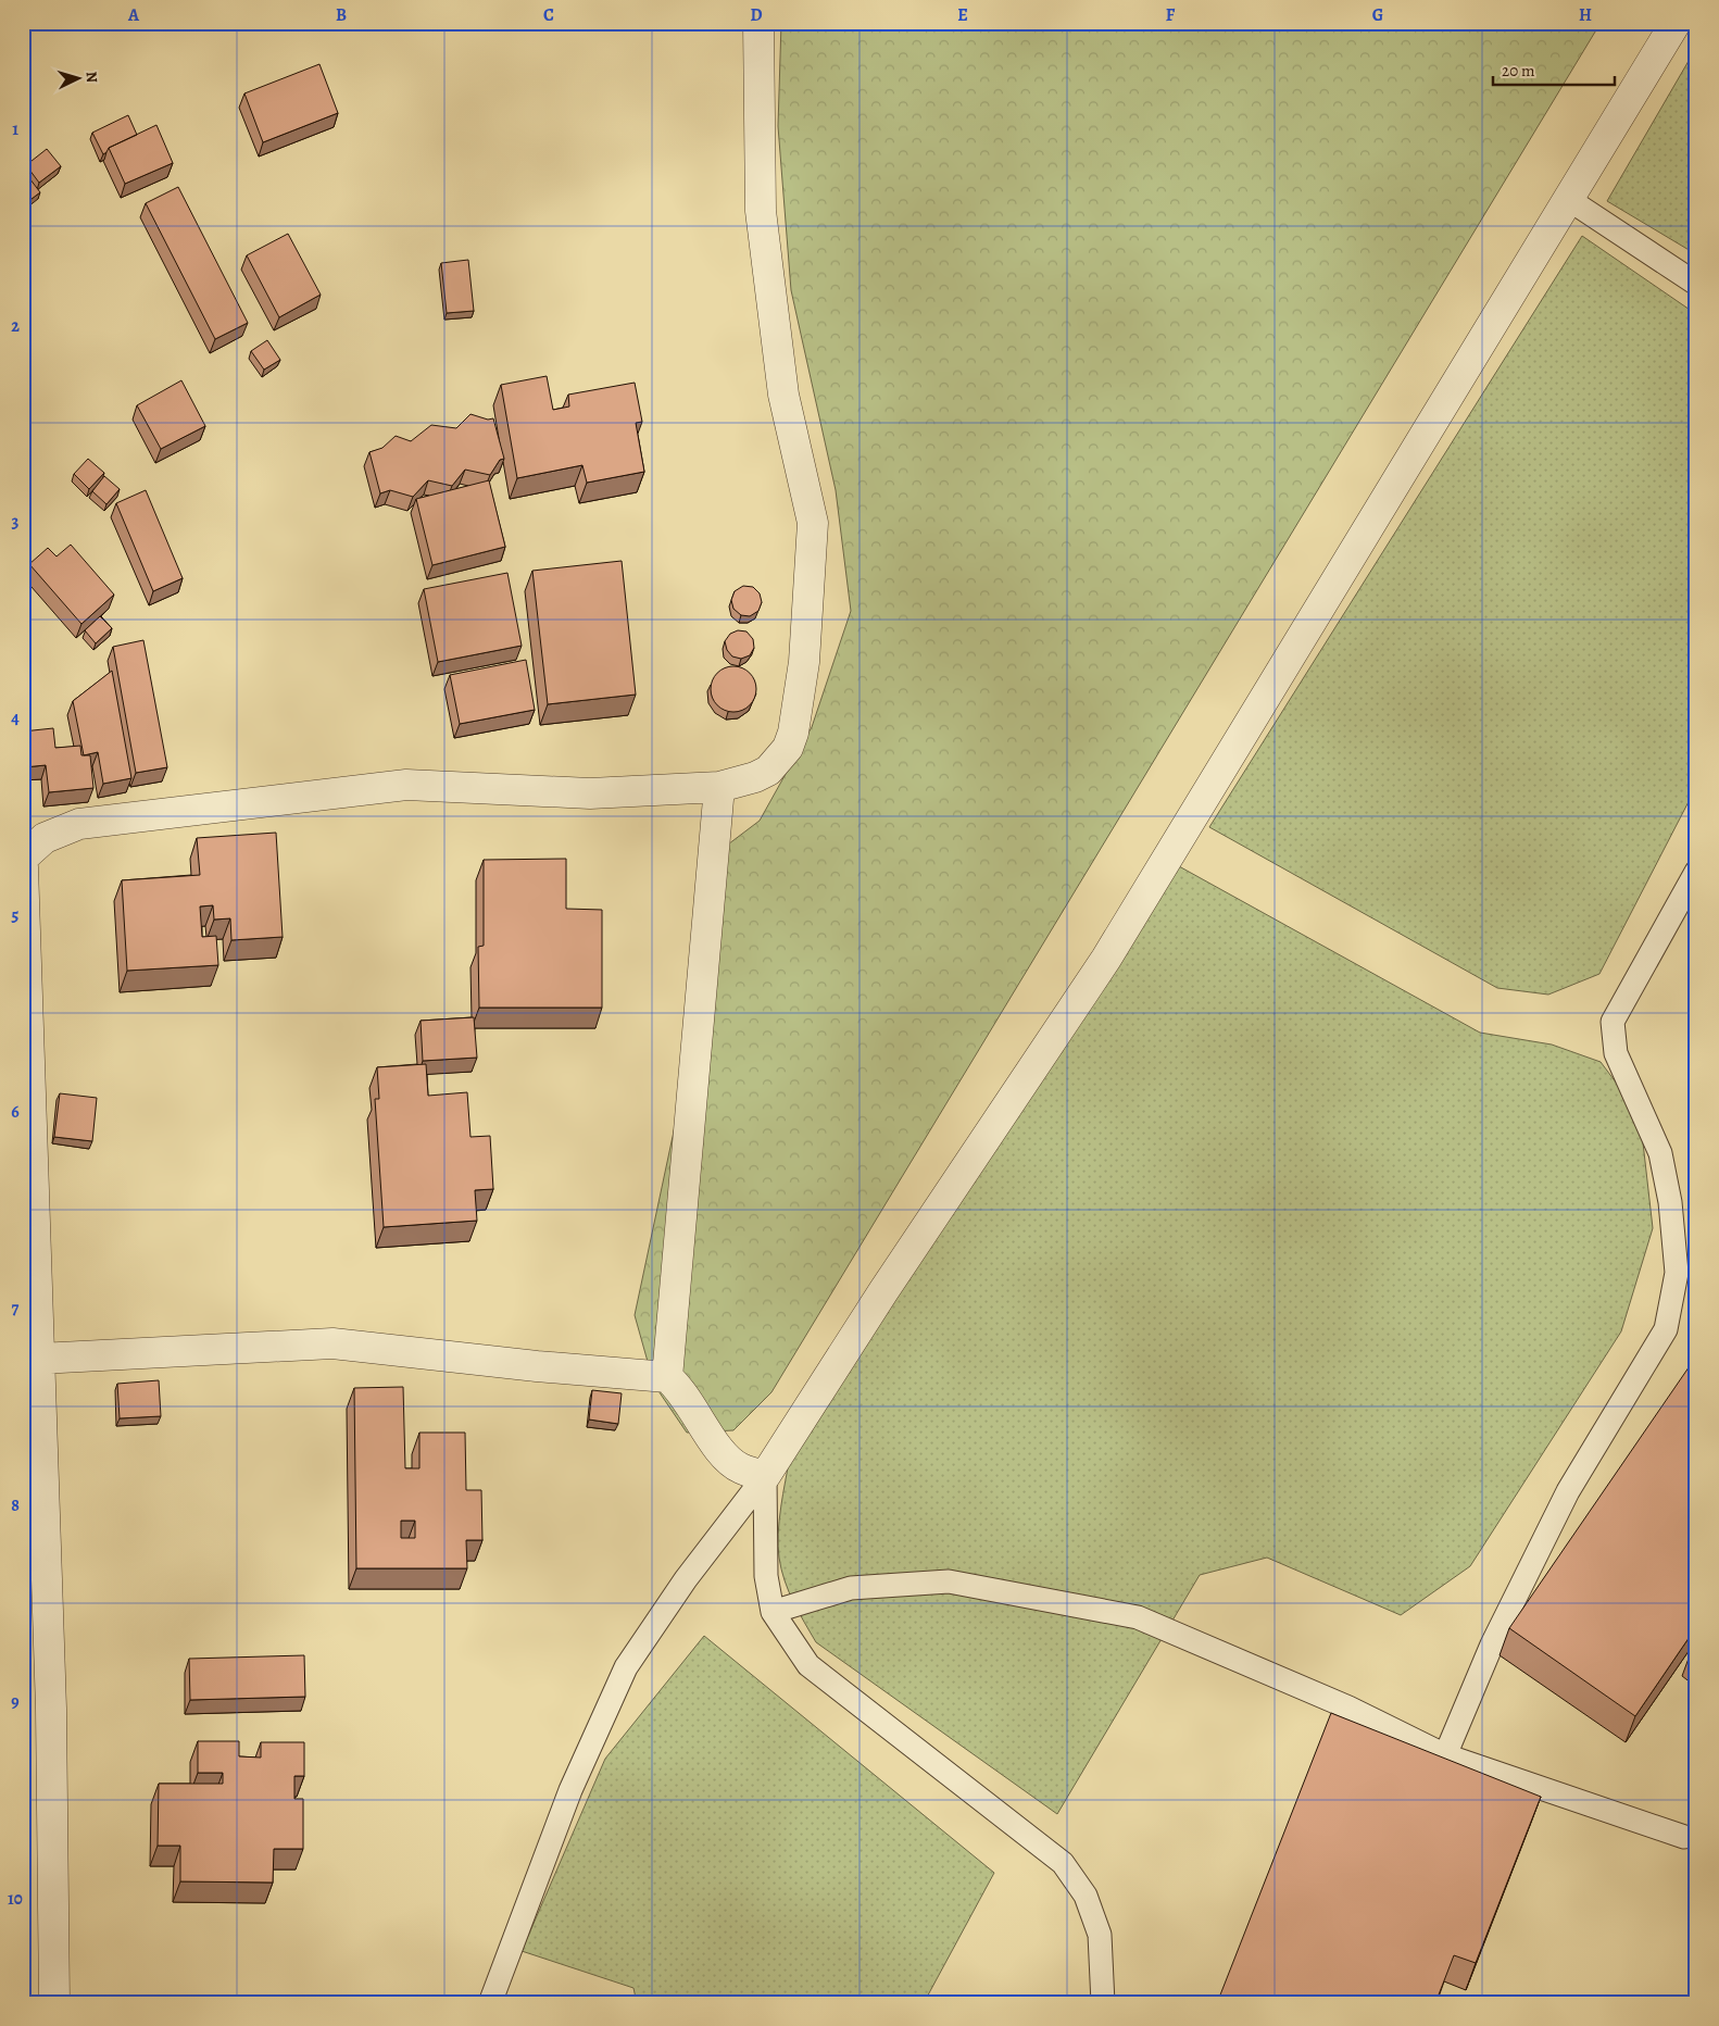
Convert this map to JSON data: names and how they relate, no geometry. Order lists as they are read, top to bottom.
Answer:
{
  "scale_bar": "20 m",
  "north": "right",
  "grid": {
    "columns": [
      "A",
      "B",
      "C",
      "D",
      "E",
      "F",
      "G",
      "H"
    ],
    "rows": [
      "1",
      "2",
      "3",
      "4",
      "5",
      "6",
      "7",
      "8",
      "9",
      "10"
    ]
  }
}
